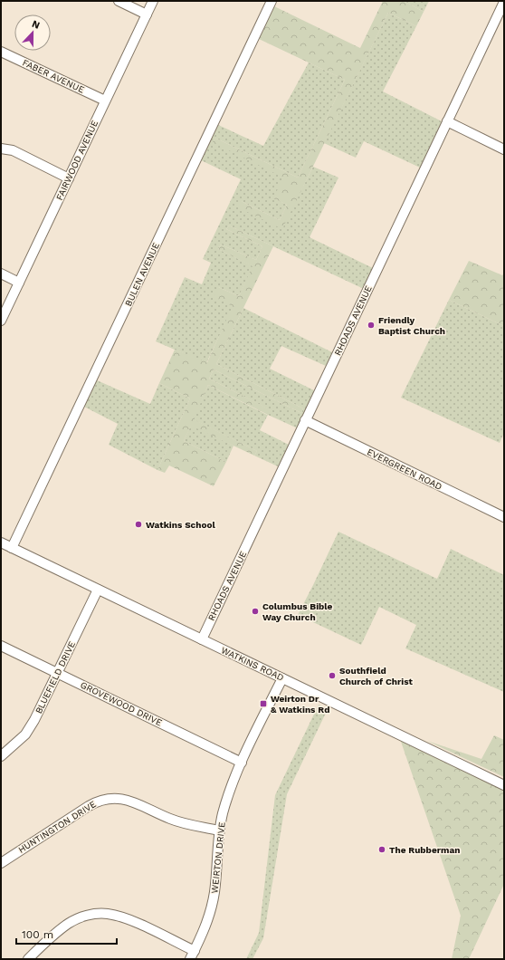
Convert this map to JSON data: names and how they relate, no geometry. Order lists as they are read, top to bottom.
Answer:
{
  "streets": {
    "street": [
      "FABER AVENUE",
      "FAIRWOOD AVENUE",
      "BULEN AVENUE",
      "RHOADS AVENUE",
      "EVERGREEN ROAD",
      "WATKINS ROAD",
      "BLUEFIELD DRIVE",
      "GROVEWOOD DRIVE",
      "HUNTINGTON DRIVE",
      "WEIRTON DRIVE"
    ]
  },
  "crossings": [
    ["FABER AVENUE", "FAIRWOOD AVENUE"],
    ["BULEN AVENUE", "WATKINS ROAD"],
    ["RHOADS AVENUE", "EVERGREEN ROAD"],
    ["RHOADS AVENUE", "WATKINS ROAD"],
    ["WATKINS ROAD", "BLUEFIELD DRIVE"],
    ["WATKINS ROAD", "WEIRTON DRIVE"],
    ["BLUEFIELD DRIVE", "GROVEWOOD DRIVE"],
    ["GROVEWOOD DRIVE", "WEIRTON DRIVE"],
    ["HUNTINGTON DRIVE", "WEIRTON DRIVE"]
  ],
  "places": {
    "other": [
      "Friendly Baptist Church",
      "Watkins School",
      "Columbus Bible Way Church",
      "Southfield Church of Christ",
      "The Rubberman"
    ],
    "transit": ["Weirton Dr & Watkins Rd"]
  },
  "scale_bar": "100 m",
  "north": "top"
}
